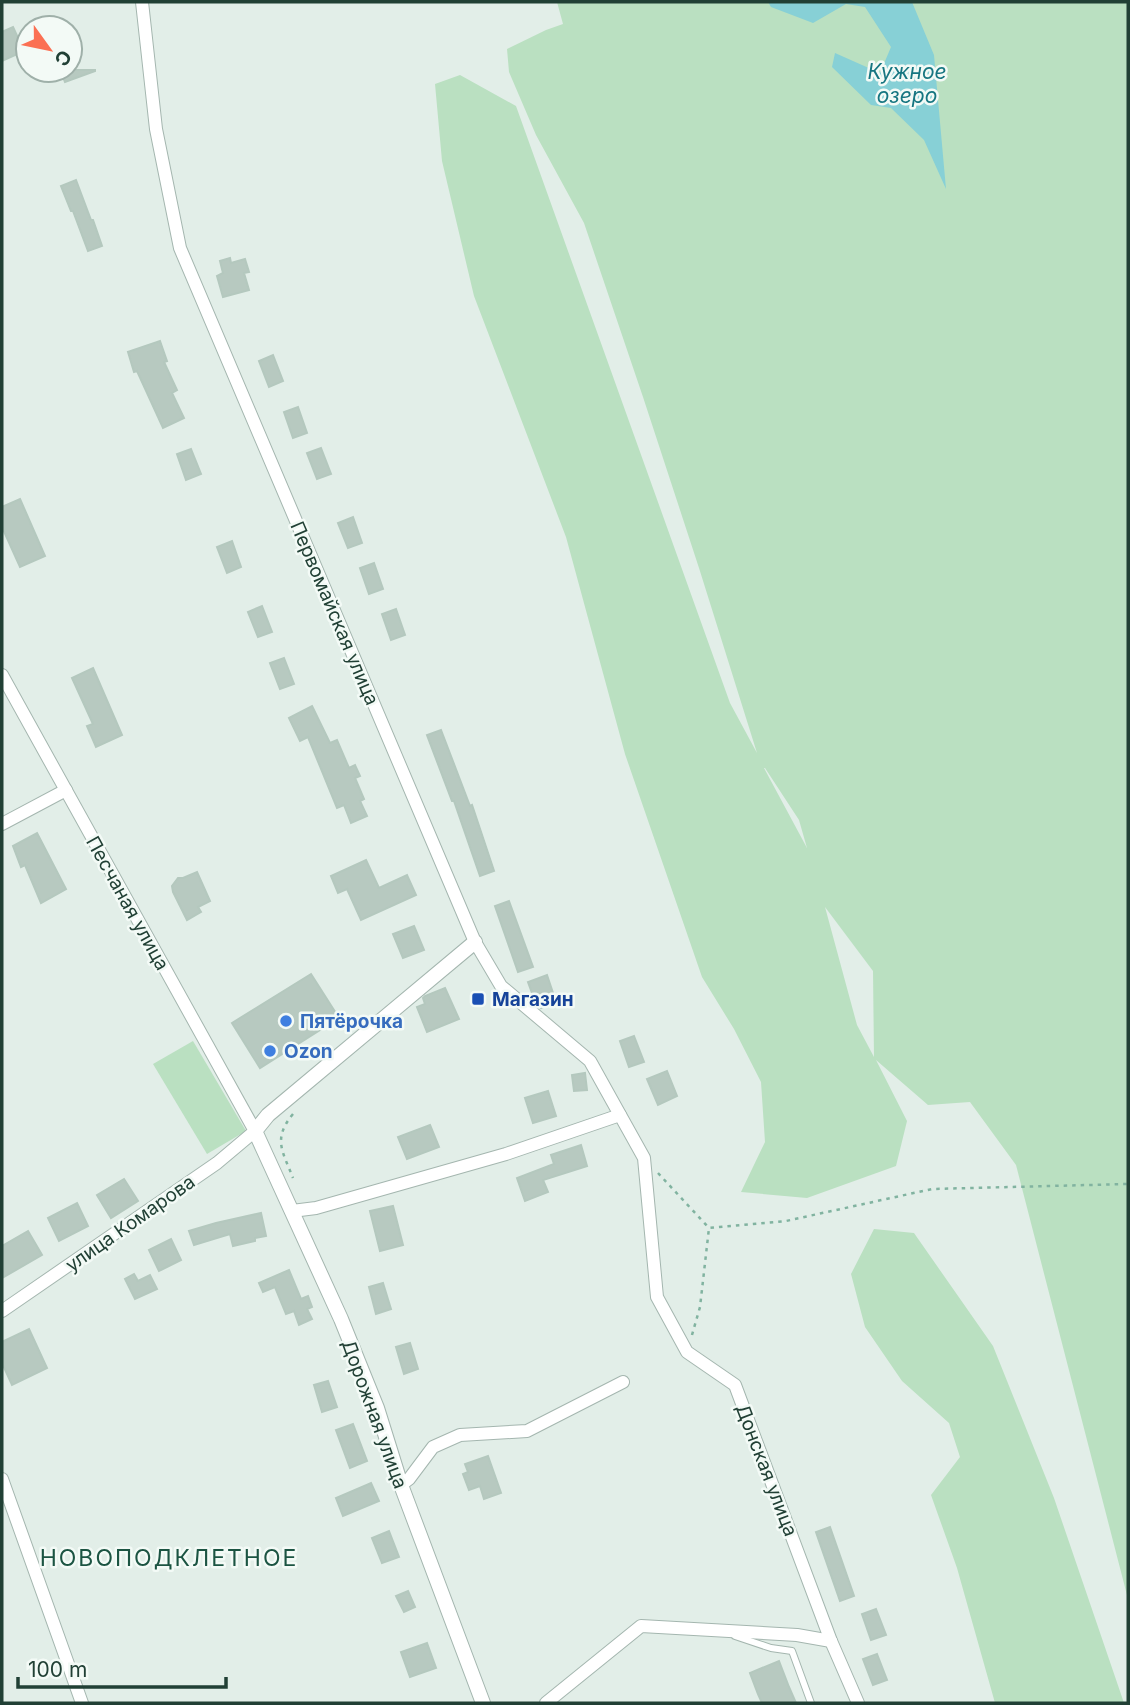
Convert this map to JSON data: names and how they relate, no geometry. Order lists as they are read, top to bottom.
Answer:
{
  "streets": {
    "street": [
      "Первомайская улица",
      "Песчаная улица",
      "улица Комарова",
      "Дорожная улица",
      "Донская улица"
    ]
  },
  "crossings": [
    ["Первомайская улица", "Донская улица"],
    ["Песчаная улица", "улица Комарова"],
    ["Песчаная улица", "Дорожная улица"],
    ["улица Комарова", "Дорожная улица"]
  ],
  "districts": ["НОВОПОДКЛЕТНОЕ"],
  "water": ["Кужное озеро"],
  "places": {
    "transit": ["Магазин"],
    "other": ["Пятёрочка", "Ozon"]
  },
  "scale_bar": "100 m",
  "north": "bottom right"
}
